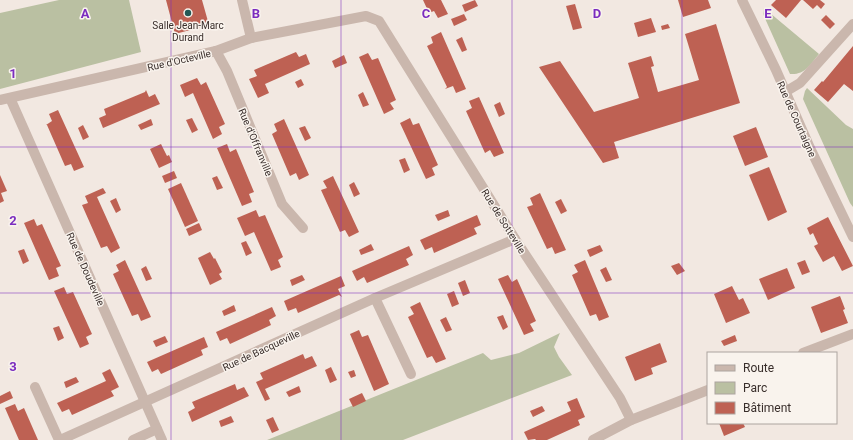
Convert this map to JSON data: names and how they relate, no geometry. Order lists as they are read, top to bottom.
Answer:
{
  "streets": {
    "street": [
      "Rue d'Octeville",
      "Rue de Courtaigne",
      "Rue d'Offranville",
      "Rue de Sotteville",
      "Rue de Doudeville",
      "Rue de Bacqueville"
    ]
  },
  "crossings": [
    ["Rue d'Octeville", "Rue d'Offranville"],
    ["Rue d'Octeville", "Rue de Sotteville"],
    ["Rue d'Octeville", "Rue de Doudeville"],
    ["Rue de Sotteville", "Rue de Bacqueville"],
    ["Rue de Doudeville", "Rue de Bacqueville"]
  ],
  "places": ["Salle Jean-Marc Durand"],
  "legend": ["Route", "Parc", "Bâtiment"],
  "grid": {
    "columns": [
      "A",
      "B",
      "C",
      "D",
      "E"
    ],
    "rows": ["1", "2", "3"]
  }
}
